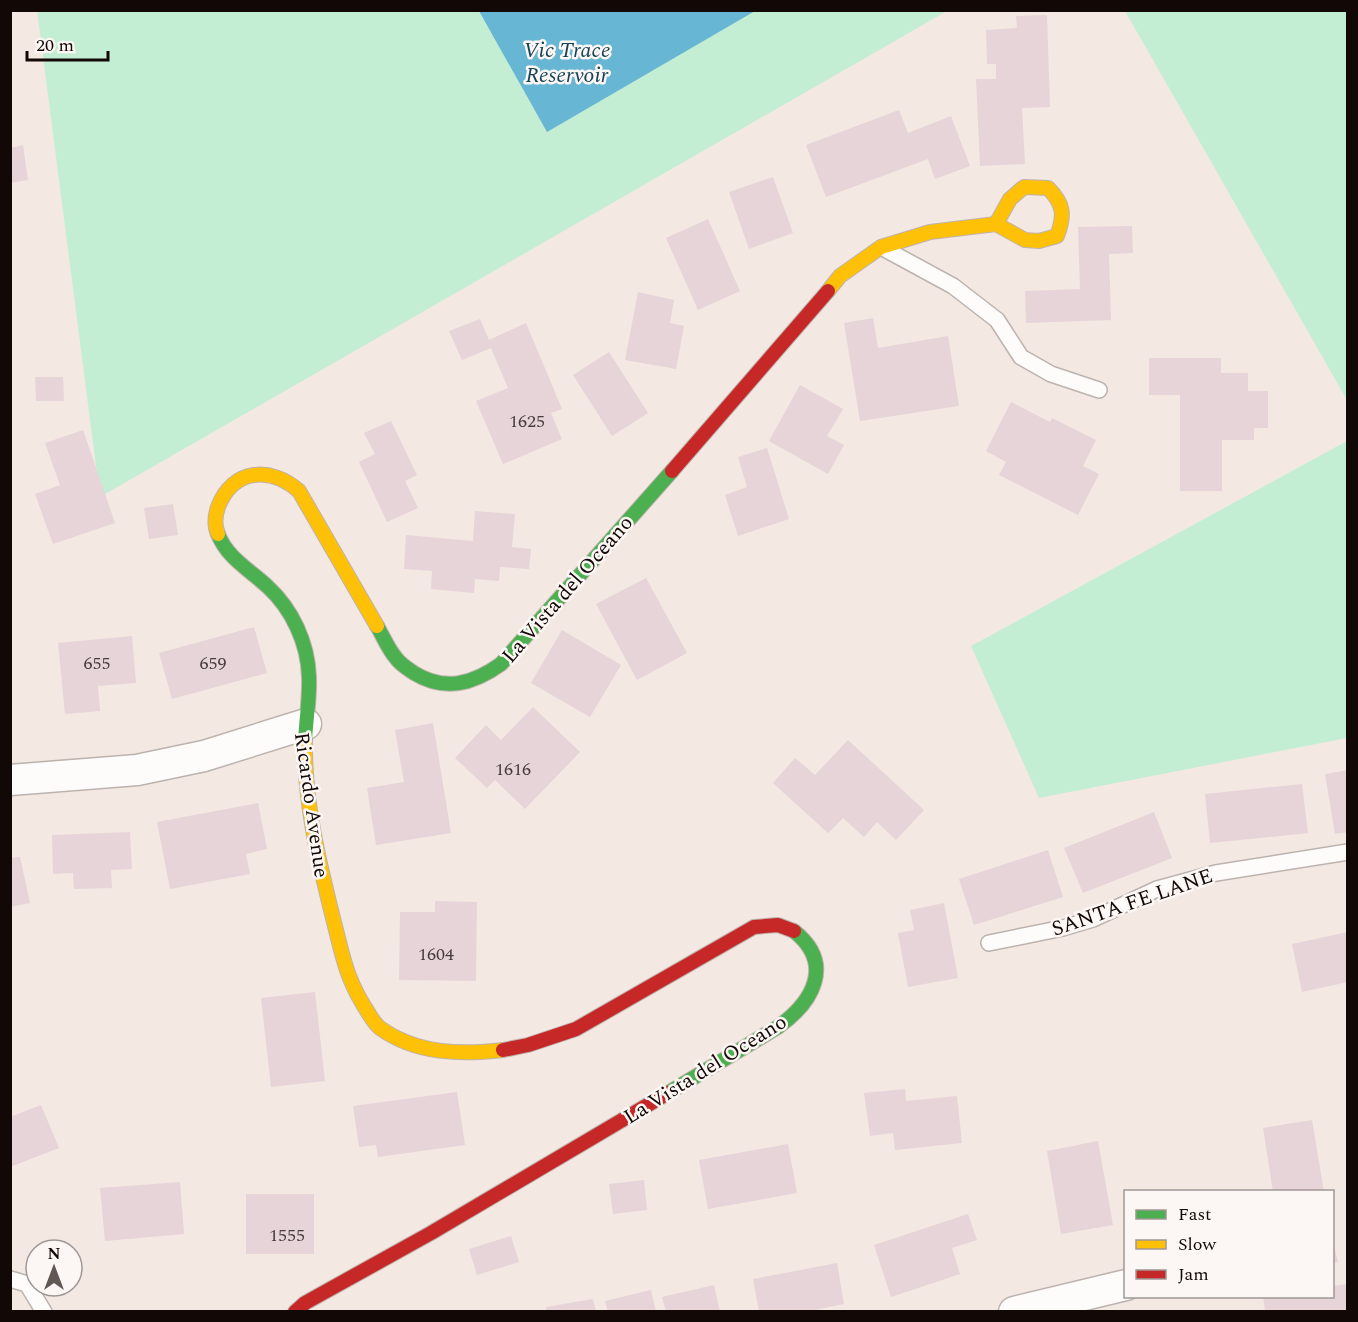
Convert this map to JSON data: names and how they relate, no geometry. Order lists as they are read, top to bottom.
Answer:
{
  "streets": {
    "street": ["La Vista del Oceano", "Ricardo Avenue"],
    "lane": ["SANTA FE LANE"]
  },
  "crossings": [
    ["La Vista del Oceano", "Ricardo Avenue"]
  ],
  "water": ["Vic Trace Reservoir"],
  "house_numbers": [
    "1625",
    "655",
    "659",
    "1616",
    "1604",
    "1555"
  ],
  "legend": ["Fast", "Slow", "Jam"],
  "scale_bar": "20 m",
  "north": "top"
}
